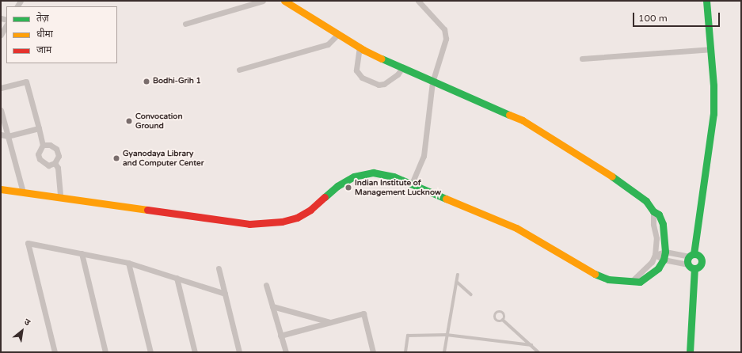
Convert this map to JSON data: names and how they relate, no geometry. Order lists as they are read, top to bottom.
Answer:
{
  "places": [
    "Bodhi-Grih 1",
    "Convocation Ground",
    "Gyanodaya Library and Computer Center",
    "Indian Institute of Management Lucknow"
  ],
  "legend": ["तेज़", "धीमा", "जाम"],
  "scale_bar": "100 m",
  "north": "top right"
}
